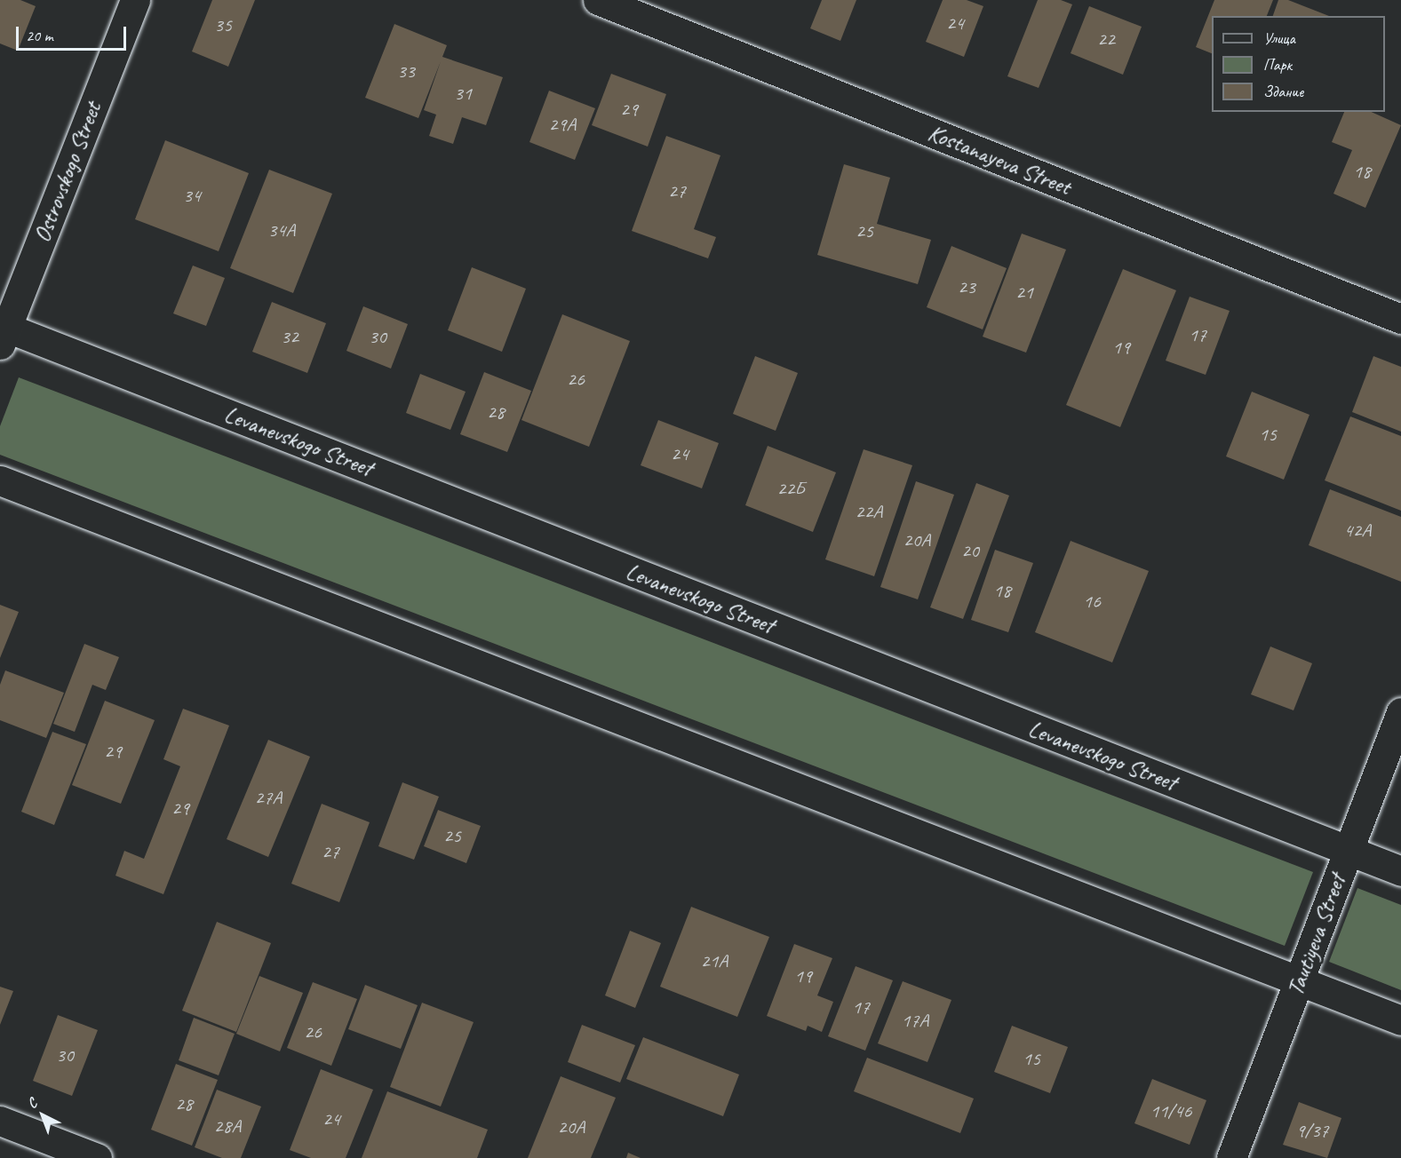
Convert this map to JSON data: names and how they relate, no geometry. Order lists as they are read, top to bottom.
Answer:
{
  "streets": {
    "street": [
      "Kostanayeva Street",
      "Ostrovskogo Street",
      "Levanevskogo Street",
      "Tautiyeva Street"
    ]
  },
  "crossings": [
    ["Ostrovskogo Street", "Levanevskogo Street"],
    ["Levanevskogo Street", "Tautiyeva Street"]
  ],
  "house_numbers": [
    "24",
    "35",
    "22",
    "33",
    "31",
    "29",
    "29А",
    "18",
    "27",
    "34",
    "34А",
    "25",
    "23",
    "21",
    "17",
    "32",
    "30",
    "19",
    "26",
    "28",
    "15",
    "24",
    "22Б",
    "22А",
    "42А",
    "20А",
    "20",
    "18",
    "16",
    "29",
    "27А",
    "29",
    "25",
    "27",
    "21А",
    "19",
    "17",
    "17А",
    "26",
    "30",
    "15",
    "28",
    "11/46",
    "24",
    "28А",
    "20А",
    "9/37"
  ],
  "legend": ["Улица", "Парк", "Здание"],
  "scale_bar": "20 m",
  "north": "top left"
}
